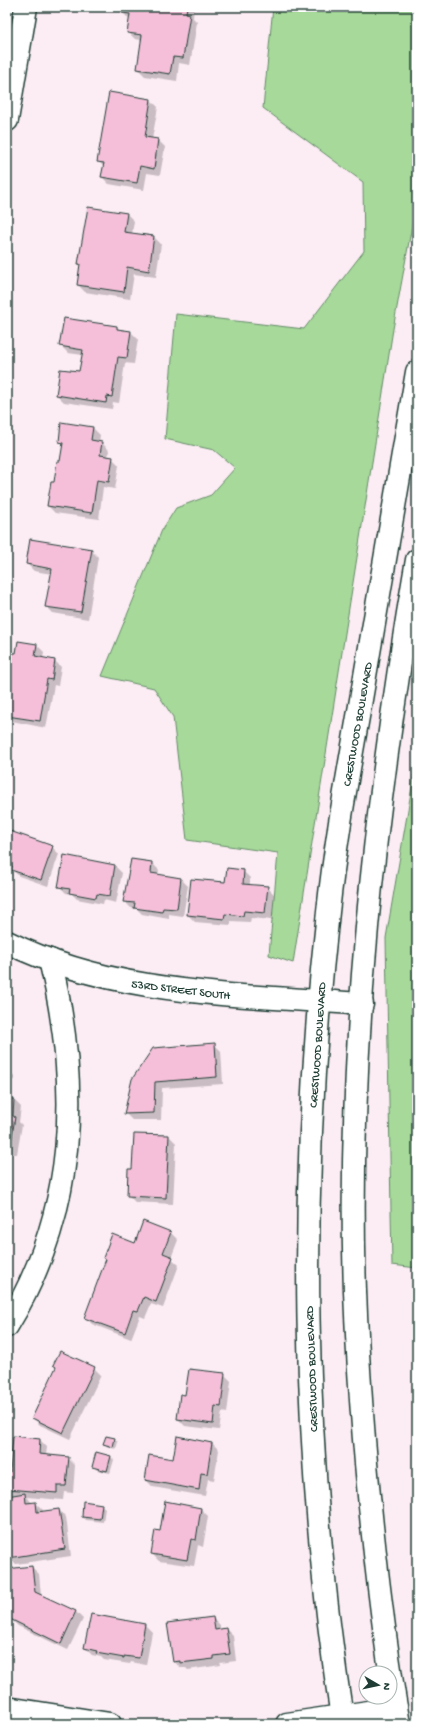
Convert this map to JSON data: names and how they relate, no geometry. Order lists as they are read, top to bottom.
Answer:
{
  "streets": {
    "main road": ["CRESTWOOD BOULEVARD", "53RD STREET SOUTH"]
  },
  "crossings": [
    ["CRESTWOOD BOULEVARD", "53RD STREET SOUTH"]
  ],
  "north": "right"
}
